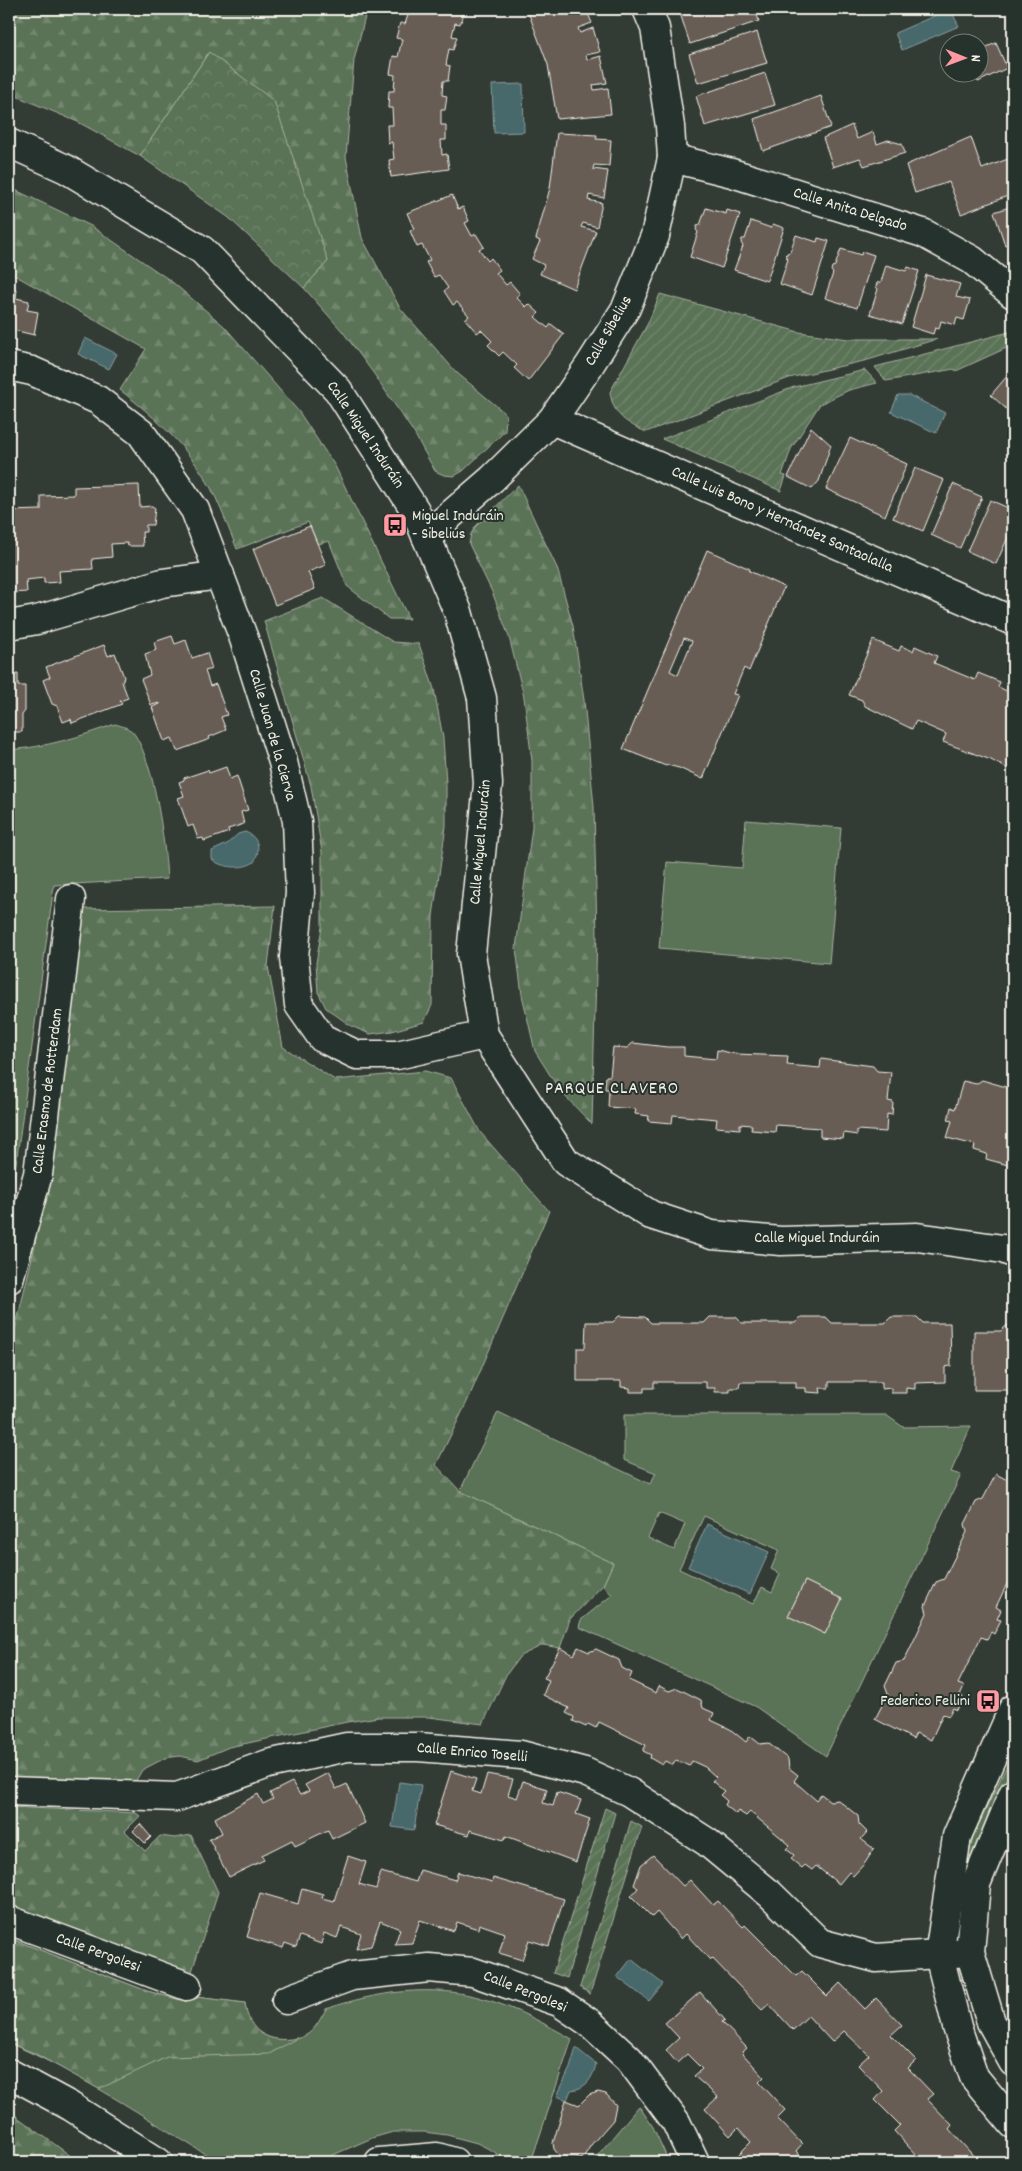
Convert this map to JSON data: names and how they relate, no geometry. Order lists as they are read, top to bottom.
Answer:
{
  "streets": {
    "street": [
      "Calle Anita Delgado",
      "Calle Sibelius",
      "Calle Miguel Induráin",
      "Calle Luis Bono y Hernández Santaolalla",
      "Calle Juan de la Cierva",
      "Calle Erasmo de Rotterdam",
      "Calle Enrico Toselli",
      "Calle Pergolesi"
    ]
  },
  "crossings": [
    ["Calle Anita Delgado", "Calle Sibelius"],
    ["Calle Sibelius", "Calle Miguel Induráin"],
    ["Calle Sibelius", "Calle Luis Bono y Hernández Santaolalla"],
    ["Calle Miguel Induráin", "Calle Juan de la Cierva"]
  ],
  "districts": ["PARQUE CLAVERO"],
  "places": {
    "bus stop": ["Miguel Induráin - Sibelius", "Federico Fellini"]
  },
  "north": "right"
}
